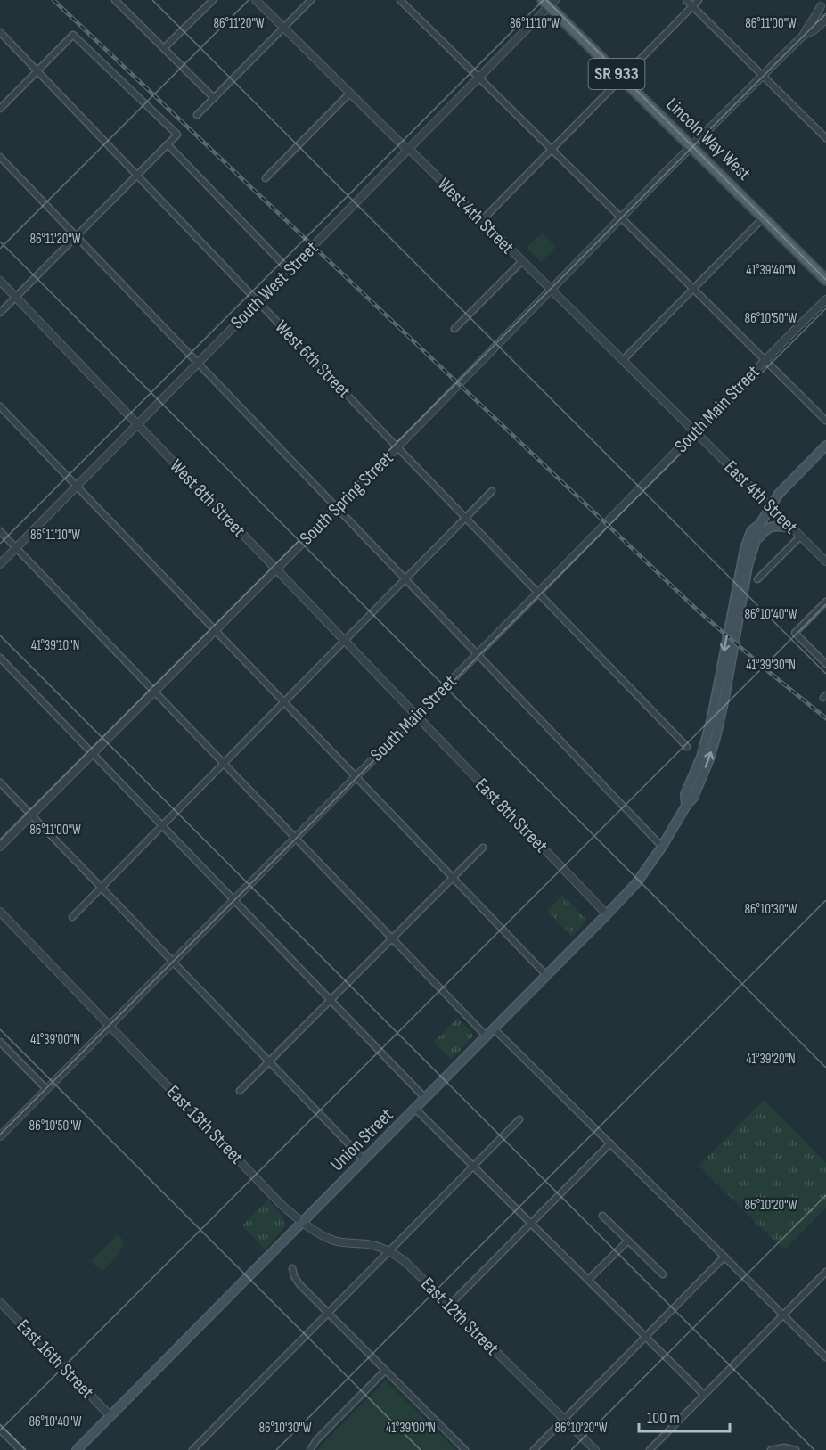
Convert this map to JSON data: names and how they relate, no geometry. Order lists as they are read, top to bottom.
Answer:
{
  "streets": {
    "main road": ["SR 933", "Lincoln Way West", "Union Street"],
    "street": [
      "West 4th Street",
      "South West Street",
      "West 6th Street",
      "South Main Street",
      "East 4th Street",
      "West 8th Street",
      "South Spring Street",
      "East 8th Street",
      "East 13th Street",
      "East 12th Street",
      "East 16th Street"
    ]
  },
  "crossings": [
    ["Lincoln Way West", "South West Street"],
    ["Lincoln Way West", "South Spring Street"],
    ["West 4th Street", "South West Street"],
    ["West 4th Street", "South Main Street"],
    ["West 4th Street", "East 4th Street"],
    ["West 4th Street", "South Spring Street"],
    ["South West Street", "West 6th Street"],
    ["South West Street", "West 8th Street"],
    ["West 6th Street", "South Main Street"],
    ["West 6th Street", "South Spring Street"],
    ["South Main Street", "East 4th Street"],
    ["South Main Street", "West 8th Street"],
    ["South Main Street", "East 8th Street"],
    ["South Main Street", "East 13th Street"],
    ["West 8th Street", "South Spring Street"],
    ["West 8th Street", "East 8th Street"],
    ["East 8th Street", "Union Street"],
    ["East 13th Street", "Union Street"],
    ["East 13th Street", "East 12th Street"],
    ["Union Street", "East 12th Street"],
    ["Union Street", "East 16th Street"]
  ],
  "scale_bar": "100 m",
  "coordinates": [
    "86°11'00\"W",
    "86°11'20\"W",
    "86°11'10\"W",
    "41°39'40\"N",
    "86°10'50\"W",
    "86°10'40\"W",
    "41°39'10\"N",
    "41°39'30\"N",
    "86°10'30\"W",
    "41°39'00\"N",
    "41°39'20\"N",
    "86°10'20\"W"
  ]
}
